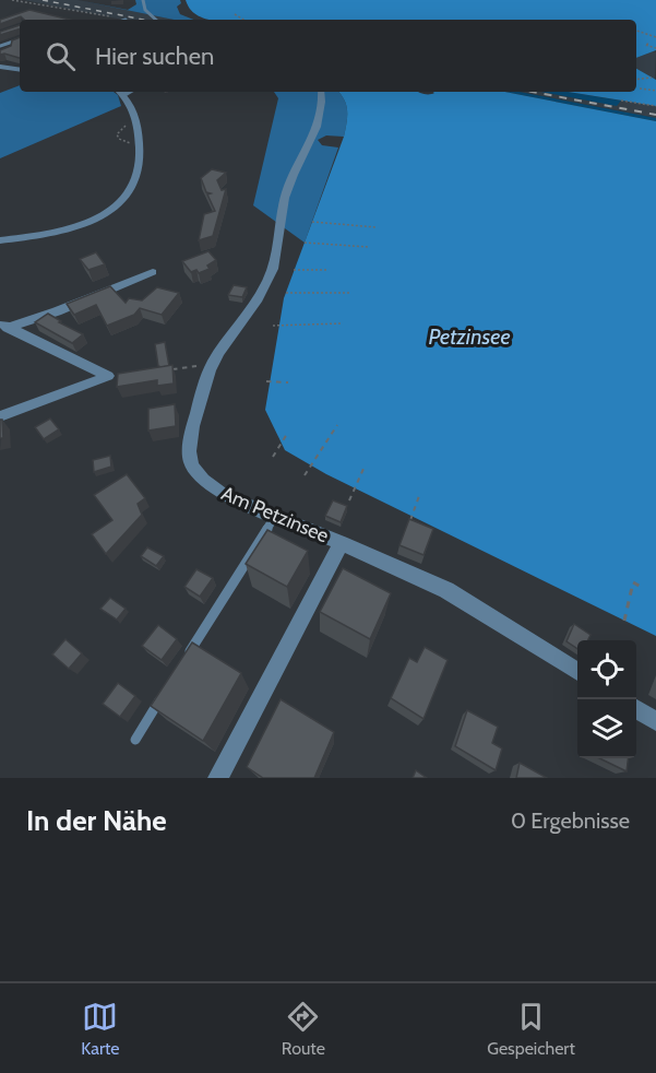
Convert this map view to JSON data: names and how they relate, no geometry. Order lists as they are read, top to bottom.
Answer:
{
  "streets": {
    "street": ["Am Petzinsee"]
  },
  "water": ["Petzinsee"],
  "page": {
    "search": "Hier suchen",
    "heading": ["In der Nähe", "0 Ergebnisse"],
    "nav": ["Karte", "Route", "Gespeichert"]
  }
}
